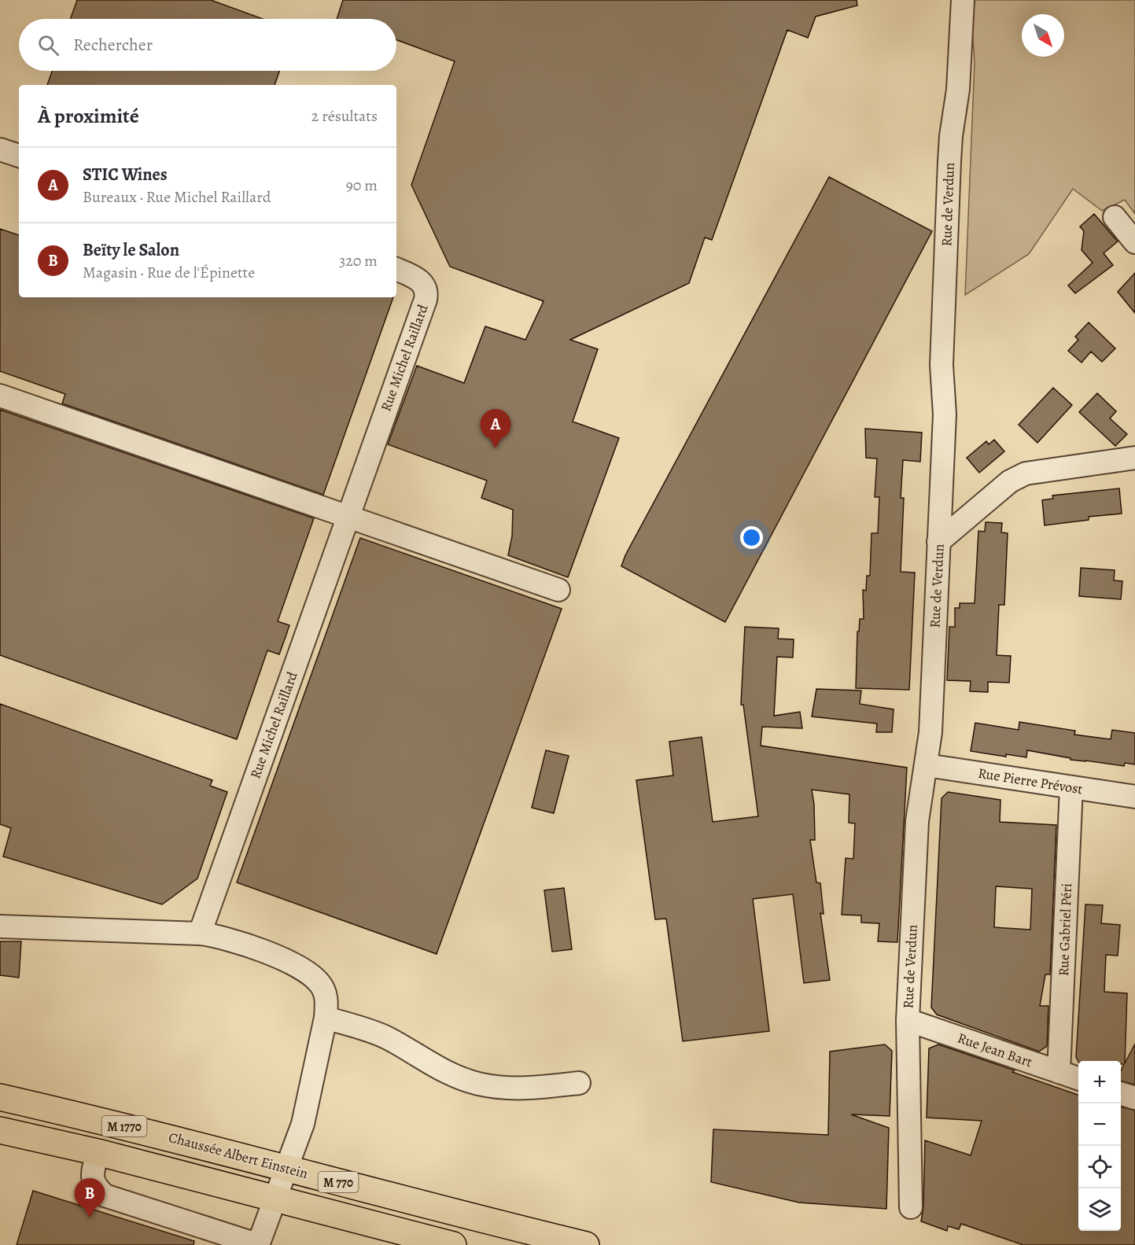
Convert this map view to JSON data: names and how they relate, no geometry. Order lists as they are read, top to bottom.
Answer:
{
  "streets": {
    "main road": ["M 1770", "Chaussée Albert Einstein", "M 770"],
    "street": [
      "Rue de Verdun",
      "Rue Michel Raillard",
      "Rue Pierre Prévost",
      "Rue Gabriel Péri",
      "Rue Jean Bart"
    ]
  },
  "crossings": [
    ["Rue de Verdun", "Rue Pierre Prévost"],
    ["Rue de Verdun", "Rue Jean Bart"],
    ["Rue Pierre Prévost", "Rue Gabriel Péri"],
    ["Rue Gabriel Péri", "Rue Jean Bart"]
  ],
  "north": "bottom right",
  "page": {
    "search": "Rechercher",
    "heading": ["À proximité", "2 résultats"],
    "list": [
      {
        "mark": "A",
        "name": "STIC Wines",
        "note": "Bureaux · Rue Michel Raillard",
        "value": "90 m"
      },
      {
        "mark": "B",
        "name": "Beïty le Salon",
        "note": "Magasin · Rue de l'Épinette",
        "value": "320 m"
      }
    ],
    "pins": ["A", "B"],
    "map_buttons": ["+", "−"]
  }
}
